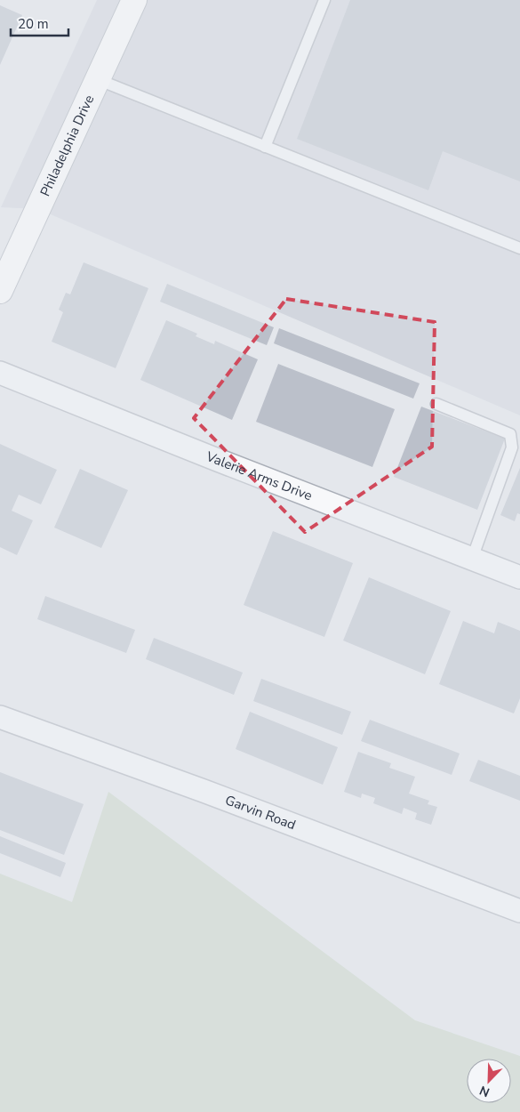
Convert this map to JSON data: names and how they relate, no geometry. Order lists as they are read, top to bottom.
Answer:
{
  "streets": {
    "main road": ["Philadelphia Drive"],
    "street": ["Valerie Arms Drive", "Garvin Road"]
  },
  "scale_bar": "20 m",
  "north": "bottom left"
}
